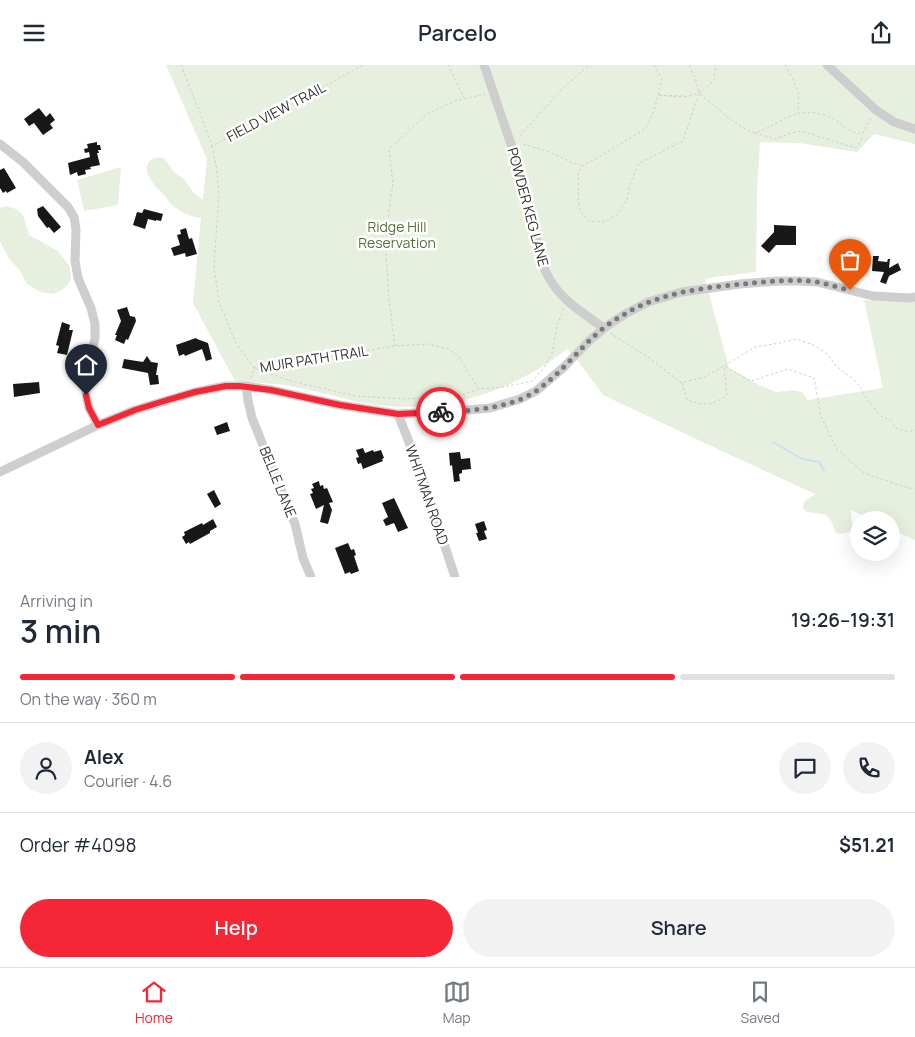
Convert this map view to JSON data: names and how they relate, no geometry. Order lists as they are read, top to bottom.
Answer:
{
  "streets": {
    "street": ["POWDER KEG LANE", "BELLE LANE", "WHITMAN ROAD"],
    "path": ["FIELD VIEW TRAIL", "MUIR PATH TRAIL"]
  },
  "crossings": [
    ["MUIR PATH TRAIL", "BELLE LANE"]
  ],
  "parks": ["Ridge Hill Reservation"],
  "page": {
    "header": "Parcelo",
    "heading": ["3 min", "Arriving in", "19:26–19:31"],
    "panel": [
      "Alex",
      "Courier · 4.6",
      "Order #4098",
      "$51.21"
    ],
    "bar": "On the way · 360 m",
    "buttons": ["Help", "Share"],
    "tabs": ["Home", "Map", "Saved"]
  }
}
